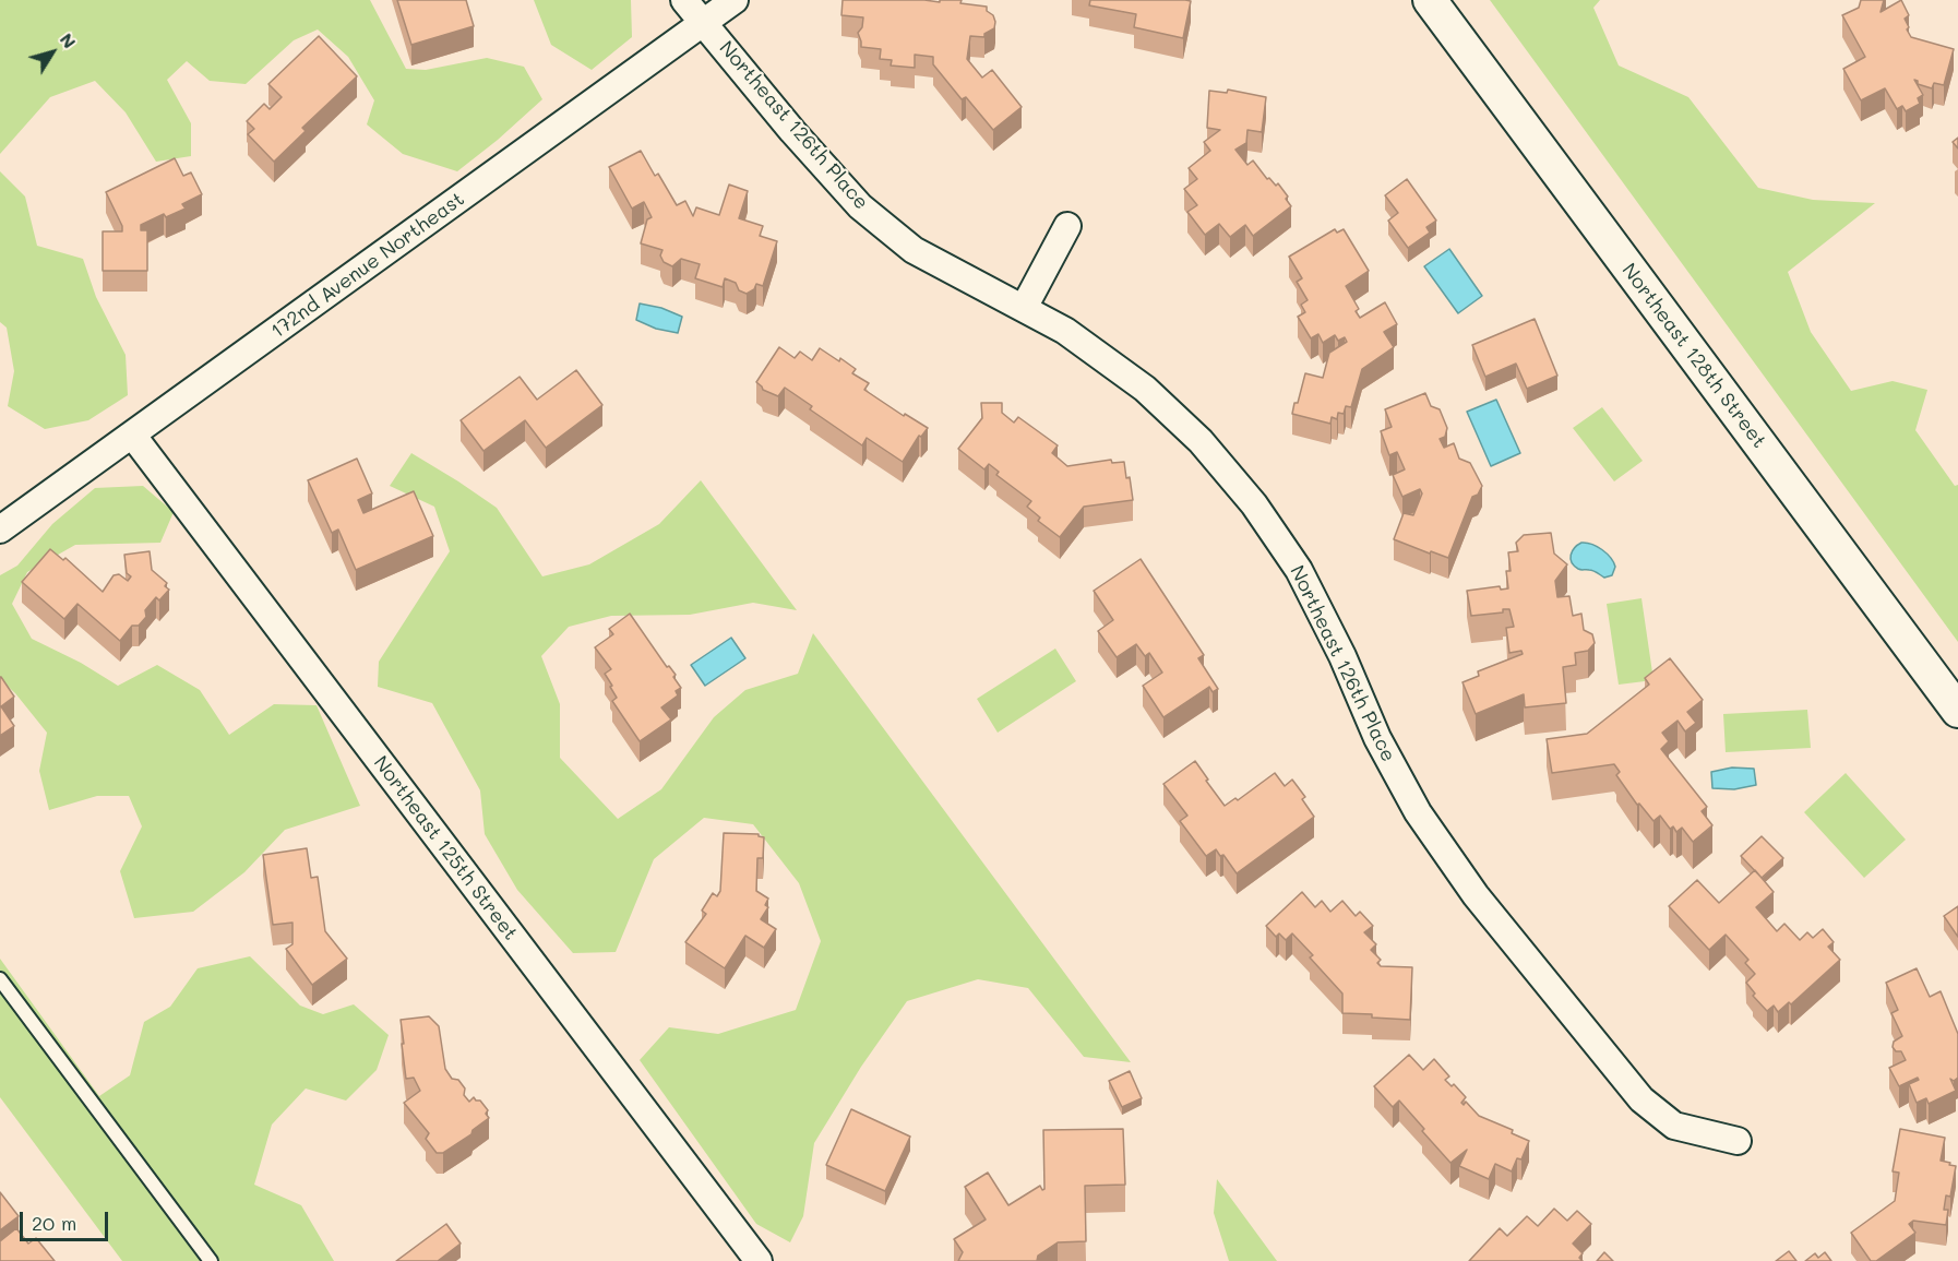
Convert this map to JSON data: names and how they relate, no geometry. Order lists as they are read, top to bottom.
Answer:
{
  "streets": {
    "street": [
      "Northeast 126th Place",
      "172nd Avenue Northeast",
      "Northeast 128th Street",
      "Northeast 125th Street"
    ]
  },
  "crossings": [
    ["Northeast 126th Place", "172nd Avenue Northeast"],
    ["172nd Avenue Northeast", "Northeast 125th Street"]
  ],
  "scale_bar": "20 m",
  "north": "top right"
}
